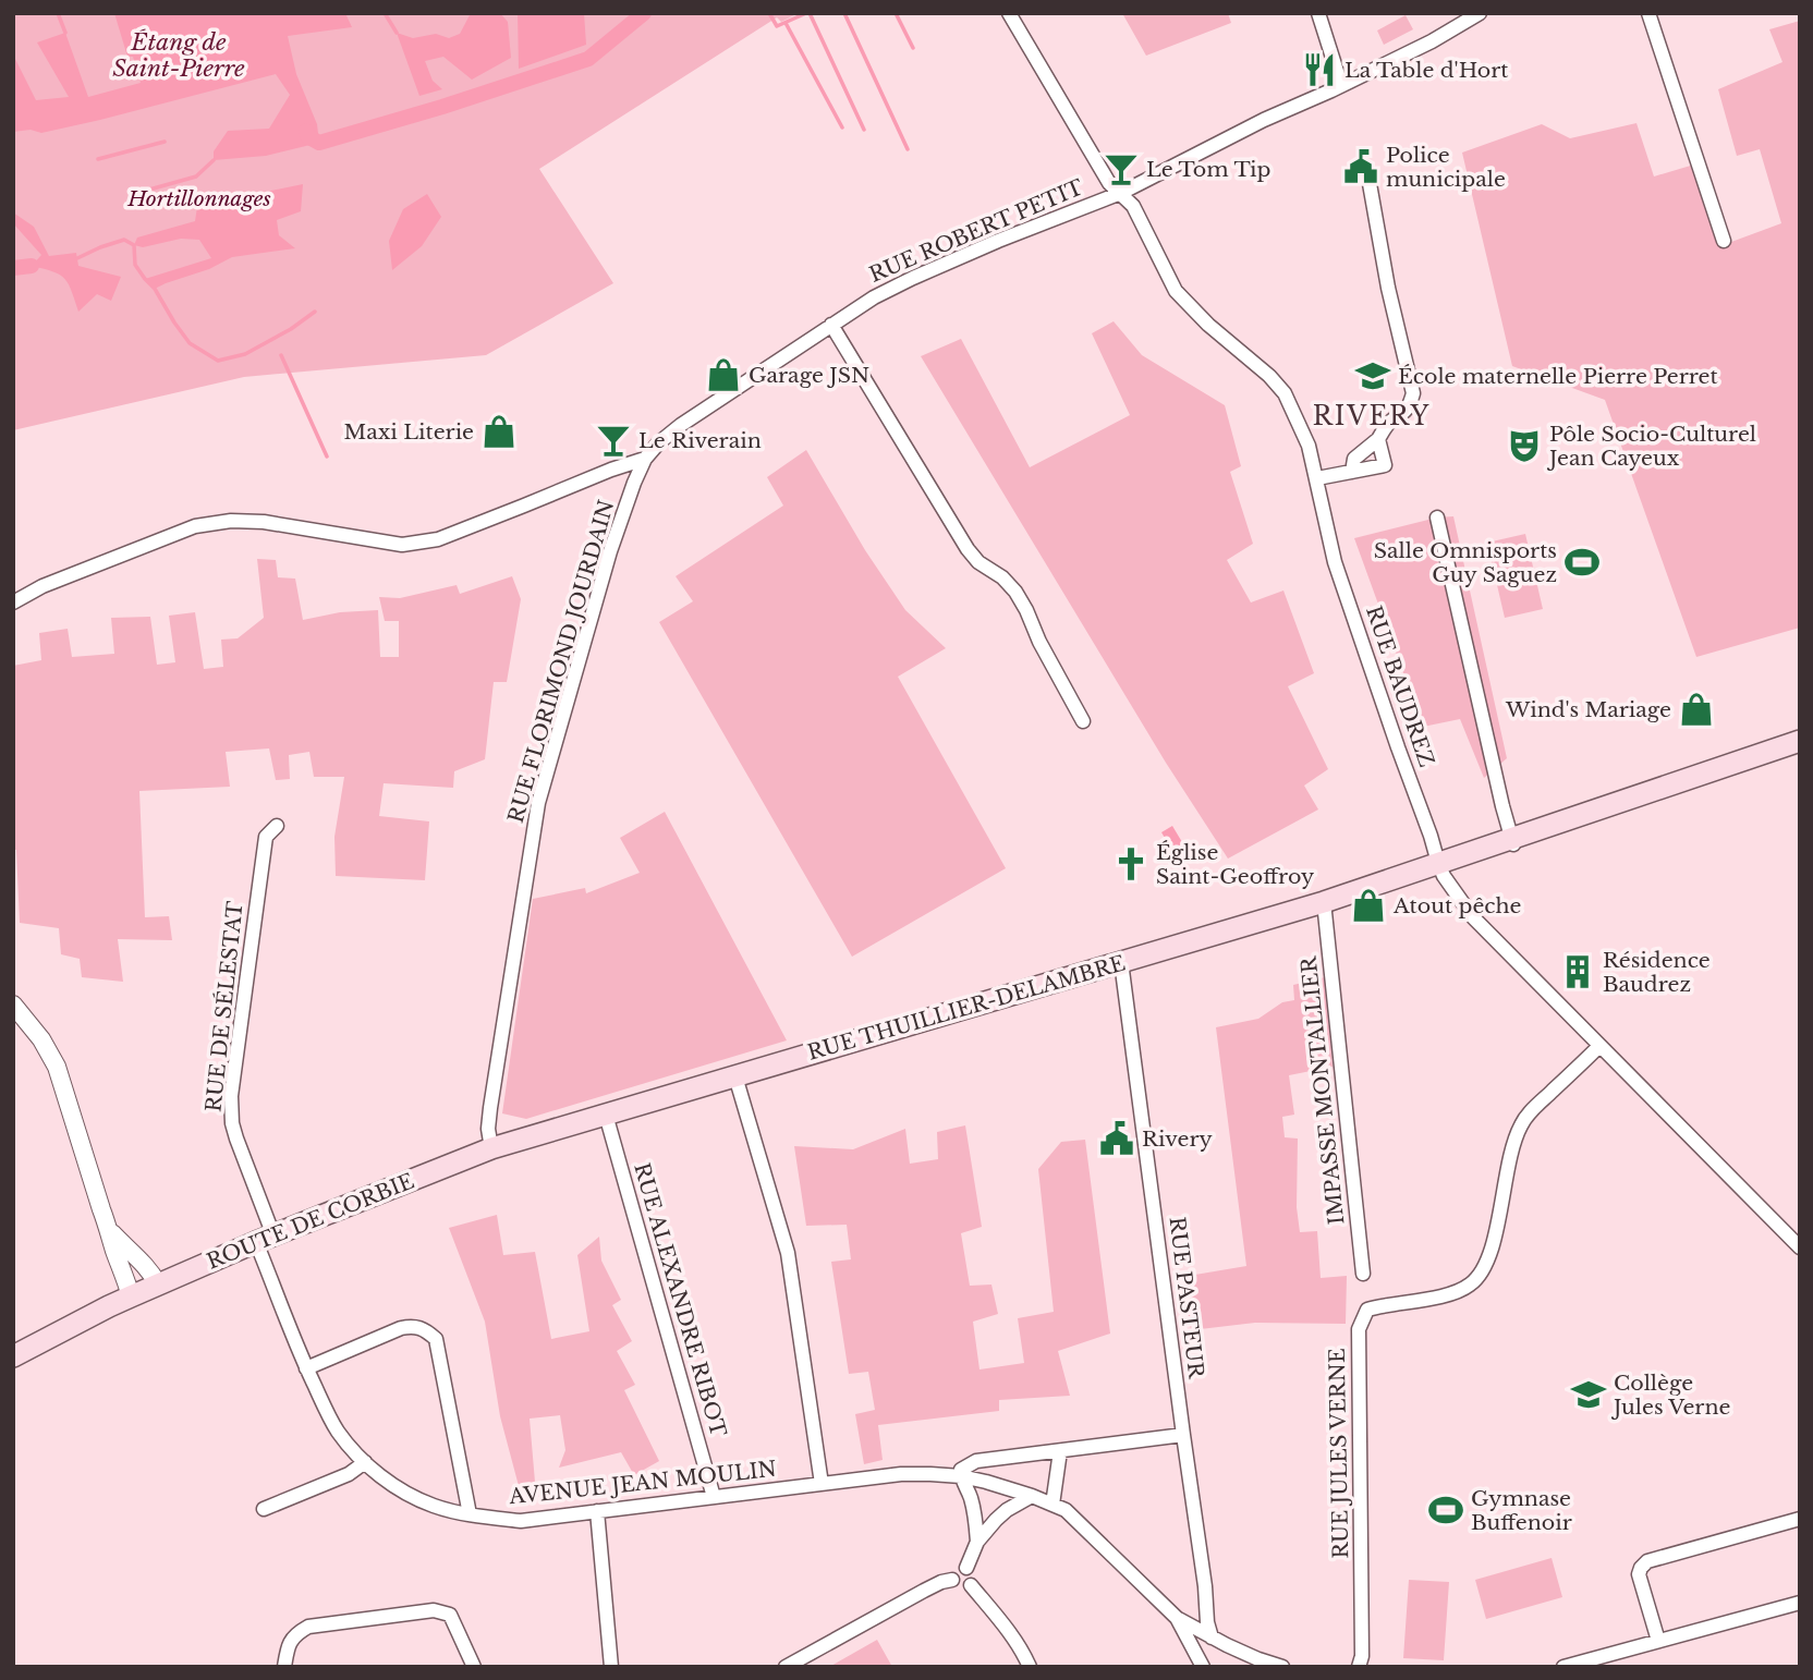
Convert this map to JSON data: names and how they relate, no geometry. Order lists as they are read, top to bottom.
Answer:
{
  "streets": {
    "main road": ["RUE THUILLIER-DELAMBRE", "ROUTE DE CORBIE"],
    "street": [
      "RUE ROBERT PETIT",
      "RUE FLORIMOND JOURDAIN",
      "RUE BAUDREZ",
      "RUE DE SÉLESTAT",
      "IMPASSE MONTALLIER",
      "RUE PASTEUR",
      "RUE ALEXANDRE RIBOT",
      "RUE JULES VERNE",
      "AVENUE JEAN MOULIN"
    ]
  },
  "crossings": [
    ["RUE ROBERT PETIT", "RUE FLORIMOND JOURDAIN"],
    ["RUE ROBERT PETIT", "RUE BAUDREZ"],
    ["RUE FLORIMOND JOURDAIN", "RUE THUILLIER-DELAMBRE"],
    ["RUE FLORIMOND JOURDAIN", "ROUTE DE CORBIE"],
    ["RUE BAUDREZ", "RUE THUILLIER-DELAMBRE"],
    ["RUE BAUDREZ", "RUE JULES VERNE"],
    ["RUE DE SÉLESTAT", "ROUTE DE CORBIE"],
    ["RUE DE SÉLESTAT", "AVENUE JEAN MOULIN"],
    ["RUE THUILLIER-DELAMBRE", "IMPASSE MONTALLIER"],
    ["RUE THUILLIER-DELAMBRE", "ROUTE DE CORBIE"],
    ["RUE THUILLIER-DELAMBRE", "RUE PASTEUR"],
    ["RUE THUILLIER-DELAMBRE", "RUE ALEXANDRE RIBOT"],
    ["ROUTE DE CORBIE", "AVENUE JEAN MOULIN"],
    ["RUE ALEXANDRE RIBOT", "AVENUE JEAN MOULIN"]
  ],
  "districts": ["RIVERY"],
  "water": ["Étang de Saint-Pierre"],
  "parks": ["Hortillonnages"],
  "places": {
    "restaurant": ["La Table d'Hort"],
    "public building": ["Police municipale", "Rivery"],
    "bar": ["Le Tom Tip", "Le Riverain"],
    "shop": [
      "Garage JSN",
      "Maxi Literie",
      "Wind's Mariage",
      "Atout pêche"
    ],
    "school or university": ["École maternelle Pierre Perret", "Collège Jules Verne"],
    "theatre": ["Pôle Socio-Culturel Jean Cayeux"],
    "sports": ["Salle Omnisports Guy Saguez", "Gymnase Buffenoir"],
    "church": ["Église Saint-Geoffroy"],
    "building": ["Résidence Baudrez"]
  }
}
